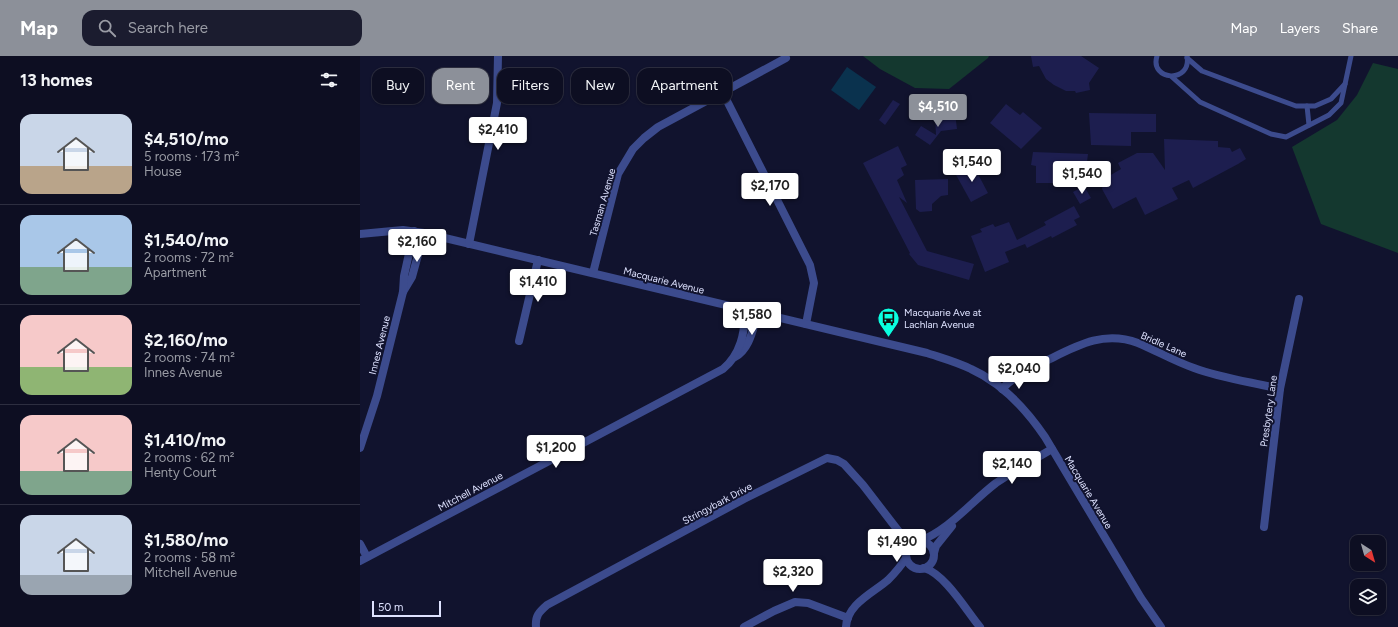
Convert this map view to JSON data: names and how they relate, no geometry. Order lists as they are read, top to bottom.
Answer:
{
  "streets": {
    "street": [
      "Tasman Avenue",
      "Macquarie Avenue",
      "Bridle Lane",
      "Innes Avenue",
      "Presbytery Lane",
      "Mitchell Avenue",
      "Stringybark Drive"
    ]
  },
  "crossings": [
    ["Tasman Avenue", "Macquarie Avenue"],
    ["Macquarie Avenue", "Bridle Lane"],
    ["Macquarie Avenue", "Innes Avenue"],
    ["Macquarie Avenue", "Mitchell Avenue"],
    ["Bridle Lane", "Presbytery Lane"]
  ],
  "places": {
    "bus stop": ["Macquarie Ave at Lachlan Avenue"]
  },
  "scale_bar": "50 m",
  "north": "bottom right",
  "page": {
    "header": "Map",
    "search": "Search here",
    "nav": ["Map", "Layers", "Share"],
    "heading": "13 homes",
    "chip": [
      "Buy",
      "Rent",
      "Filters",
      "New",
      "Apartment"
    ],
    "price": [
      "$4,510",
      "$2,410",
      "$1,540",
      "$1,540",
      "$2,170",
      "$2,160",
      "$1,410",
      "$1,580",
      "$2,040",
      "$1,200",
      "$2,140",
      "$1,490",
      "$2,320"
    ],
    "list": [
      {
        "name": "$4,510/mo",
        "note": "5 rooms · 173 m² · House"
      },
      {
        "name": "$1,540/mo",
        "note": "2 rooms · 72 m² · Apartment"
      },
      {
        "name": "$2,160/mo",
        "note": "2 rooms · 74 m² · Innes Avenue"
      },
      {
        "name": "$1,410/mo",
        "note": "2 rooms · 62 m² · Henty Court"
      },
      {
        "name": "$1,580/mo",
        "note": "2 rooms · 58 m² · Mitchell Avenue"
      }
    ],
    "scale": "50 m"
  }
}
